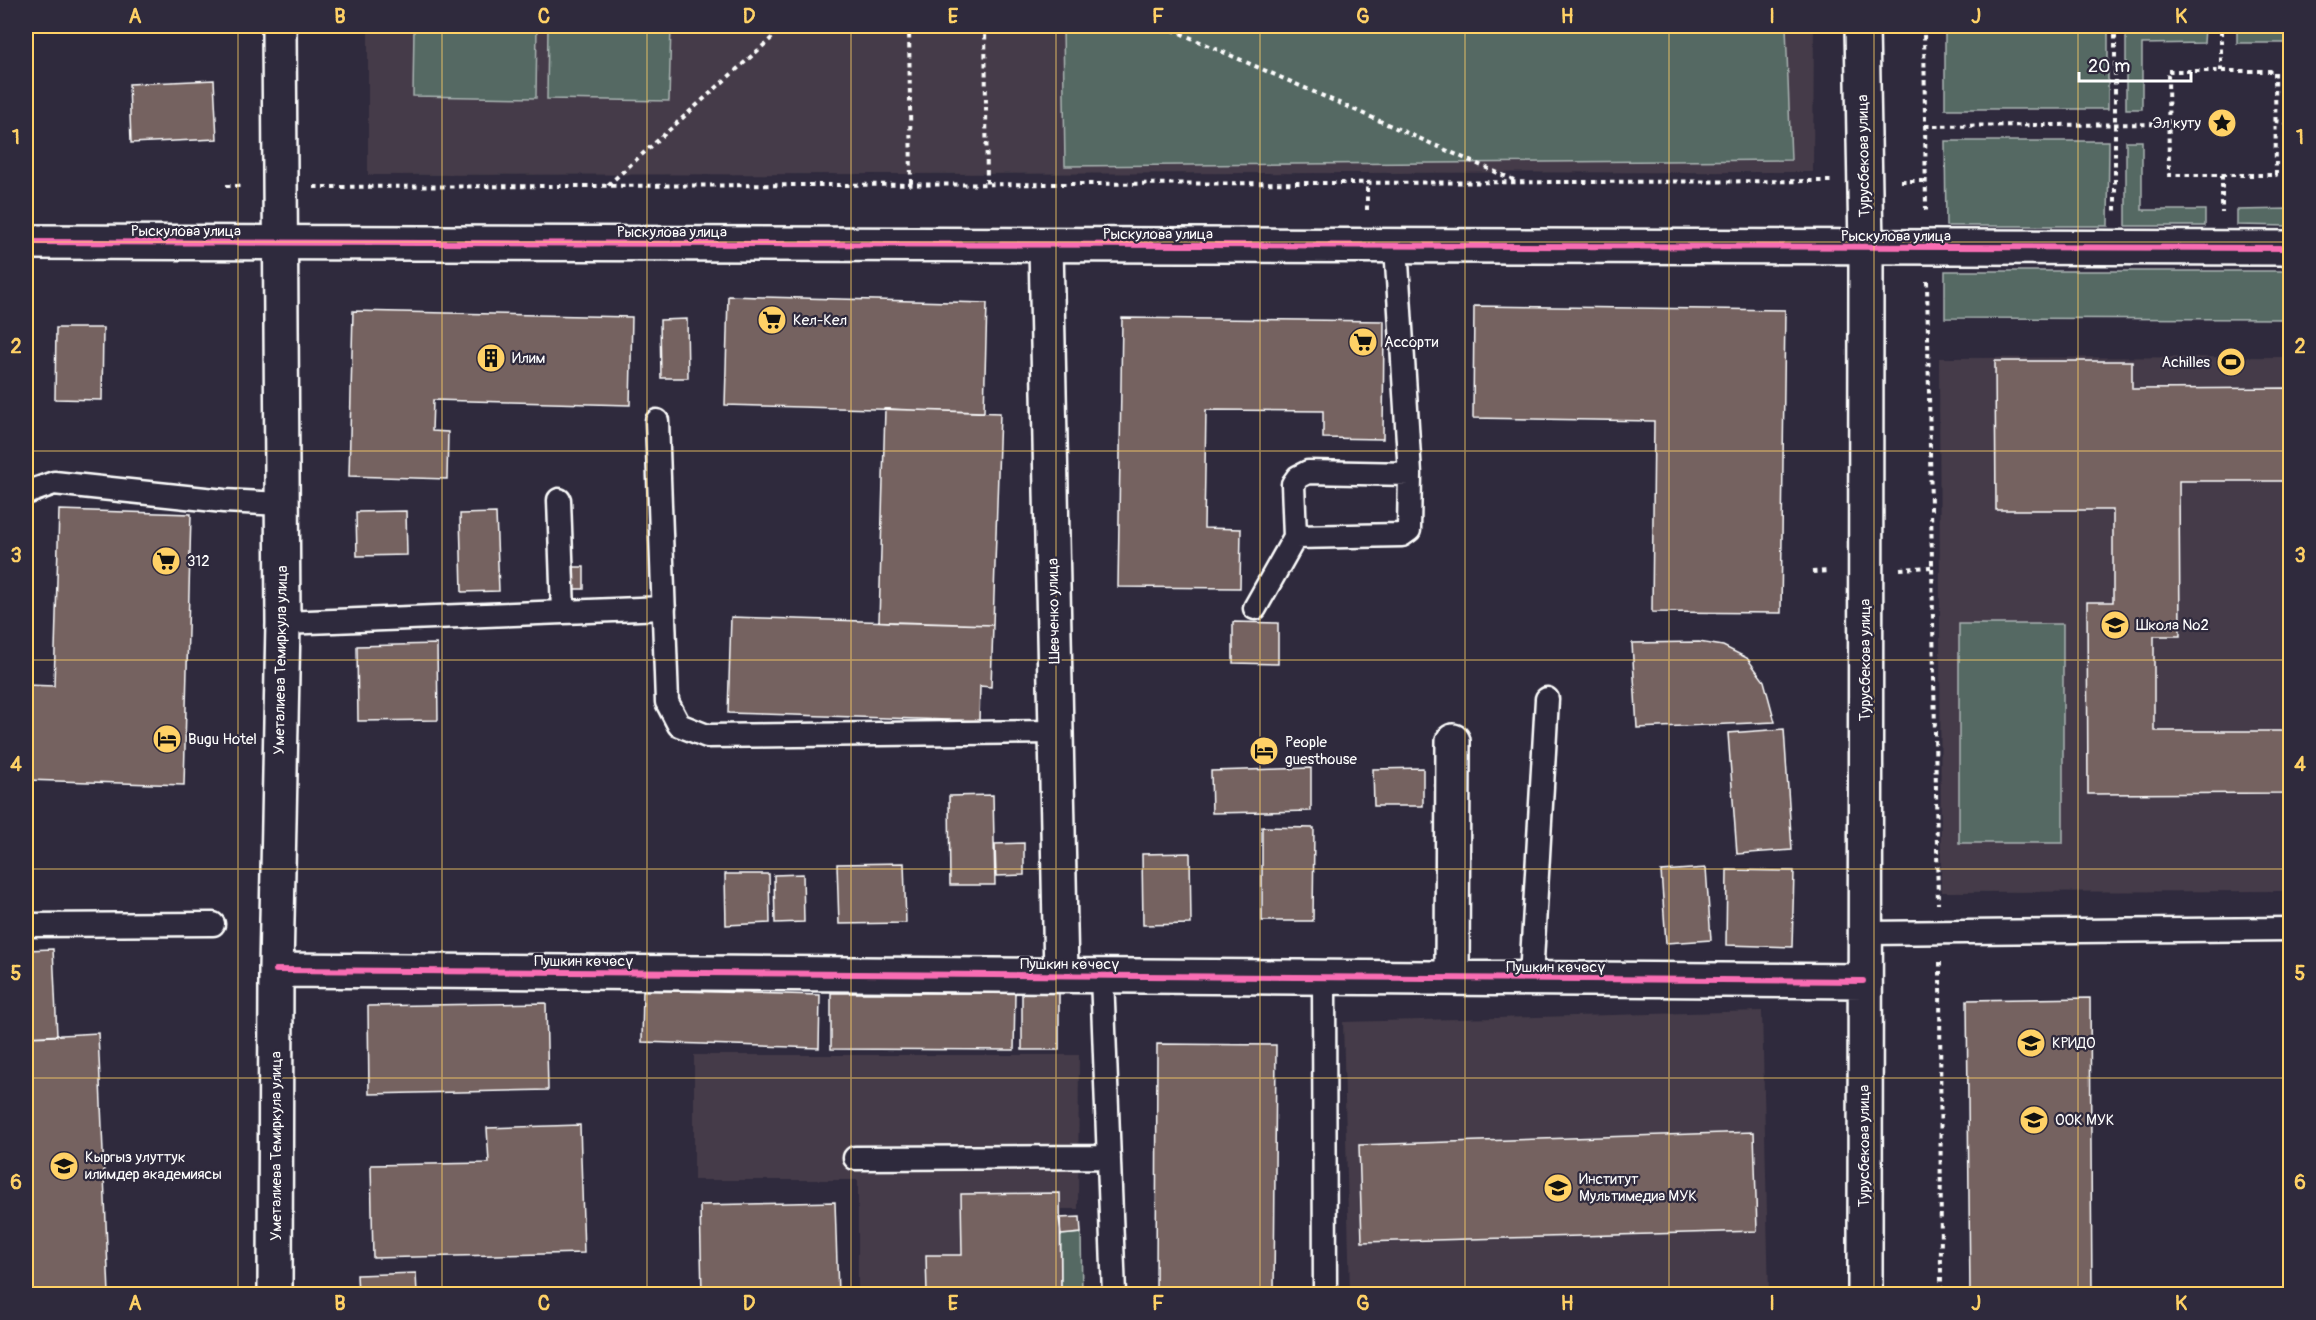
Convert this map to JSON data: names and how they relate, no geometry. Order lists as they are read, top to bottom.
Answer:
{
  "streets": {
    "street": [
      "Турусбекова улица",
      "Рыскулова улица",
      "Шевченко улица",
      "Уметалиева Темиркула улица",
      "Пушкин көчөсү"
    ]
  },
  "crossings": [
    ["Турусбекова улица", "Рыскулова улица"],
    ["Турусбекова улица", "Пушкин көчөсү"],
    ["Рыскулова улица", "Шевченко улица"],
    ["Рыскулова улица", "Уметалиева Темиркула улица"],
    ["Шевченко улица", "Пушкин көчөсү"],
    ["Уметалиева Темиркула улица", "Пушкин көчөсү"]
  ],
  "places": {
    "place": ["Эл куту"],
    "supermarket": ["Кел-Кел", "Ассорти", "312"],
    "building": ["Илим"],
    "sports": ["Achilles"],
    "school or university": [
      "Школа №2",
      "КРИДО",
      "ООК МУК",
      "Кыргыз улуттук илимдер академиясы",
      "Институт Мультимедиа МУК"
    ],
    "hotel": ["Bugu Hotel", "People guesthouse"]
  },
  "scale_bar": "20 m",
  "grid": {
    "columns": [
      "A",
      "B",
      "C",
      "D",
      "E",
      "F",
      "G",
      "H",
      "I",
      "J",
      "K"
    ],
    "rows": [
      "1",
      "2",
      "3",
      "4",
      "5",
      "6"
    ]
  }
}
